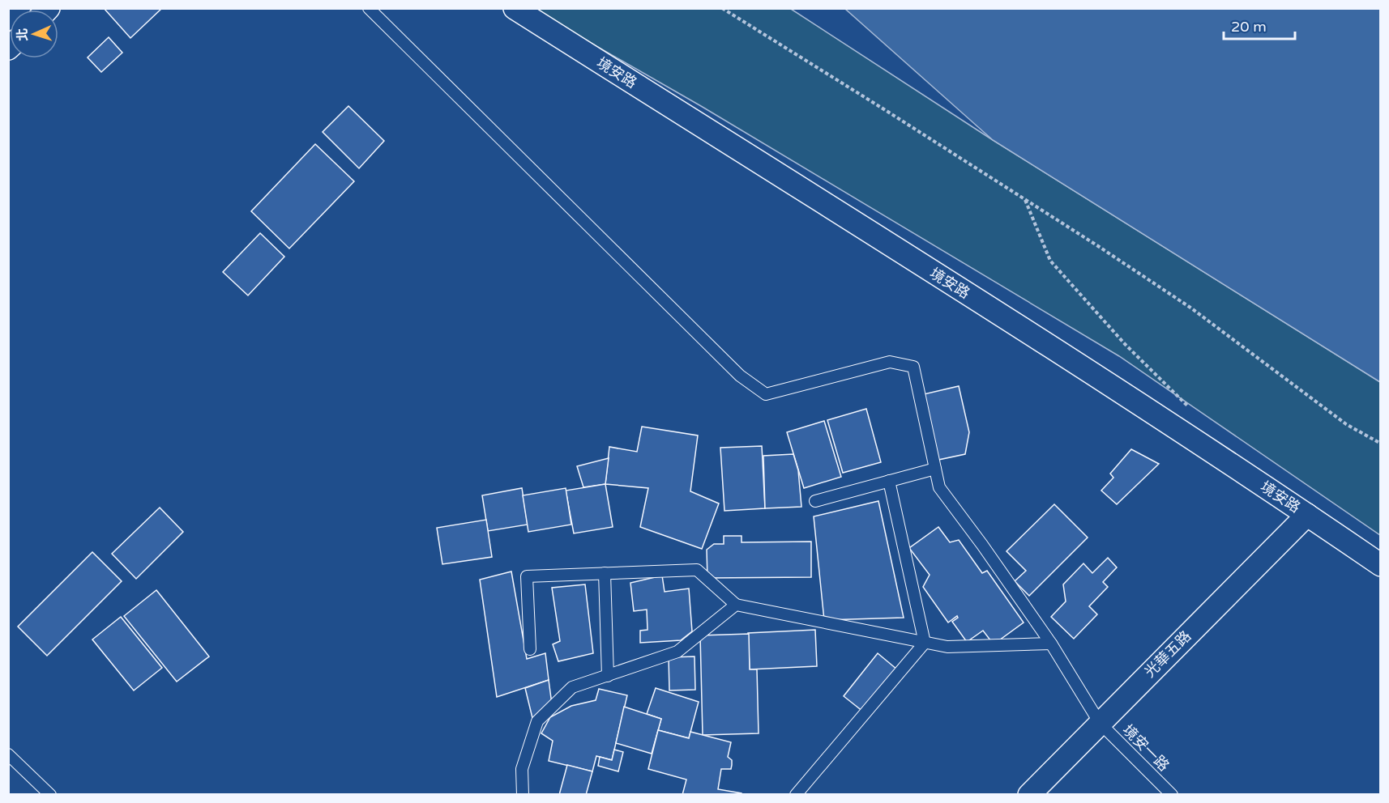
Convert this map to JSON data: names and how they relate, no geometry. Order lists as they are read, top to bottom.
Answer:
{
  "streets": {
    "street": ["境安路", "光華五路"],
    "lane": ["境安一路"]
  },
  "crossings": [
    ["境安路", "光華五路"],
    ["光華五路", "境安一路"]
  ],
  "scale_bar": "20 m",
  "north": "left"
}
